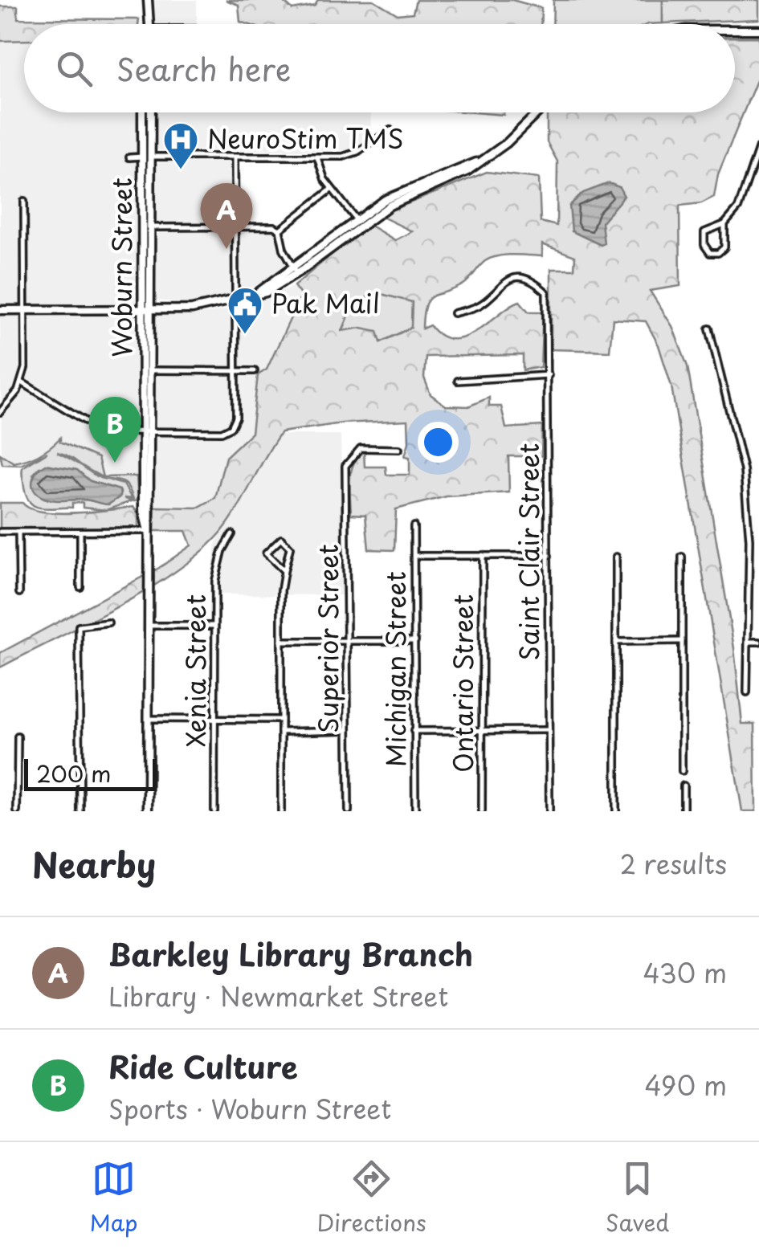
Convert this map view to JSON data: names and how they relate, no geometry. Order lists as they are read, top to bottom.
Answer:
{
  "streets": {
    "main road": ["Woburn Street"],
    "street": [
      "Saint Clair Street",
      "Superior Street",
      "Michigan Street",
      "Xenia Street",
      "Ontario Street"
    ]
  },
  "places": {
    "hospital": ["NeuroStim TMS"],
    "public building": ["Pak Mail"]
  },
  "scale_bar": "200 m",
  "page": {
    "search": "Search here",
    "pins": ["A", "B"],
    "scale": "200 m",
    "heading": ["Nearby", "2 results"],
    "list": [
      {
        "mark": "A",
        "name": "Barkley Library Branch",
        "note": "Library · Newmarket Street",
        "value": "430 m"
      },
      {
        "mark": "B",
        "name": "Ride Culture",
        "note": "Sports · Woburn Street",
        "value": "490 m"
      }
    ],
    "nav": ["Map", "Directions", "Saved"]
  }
}
